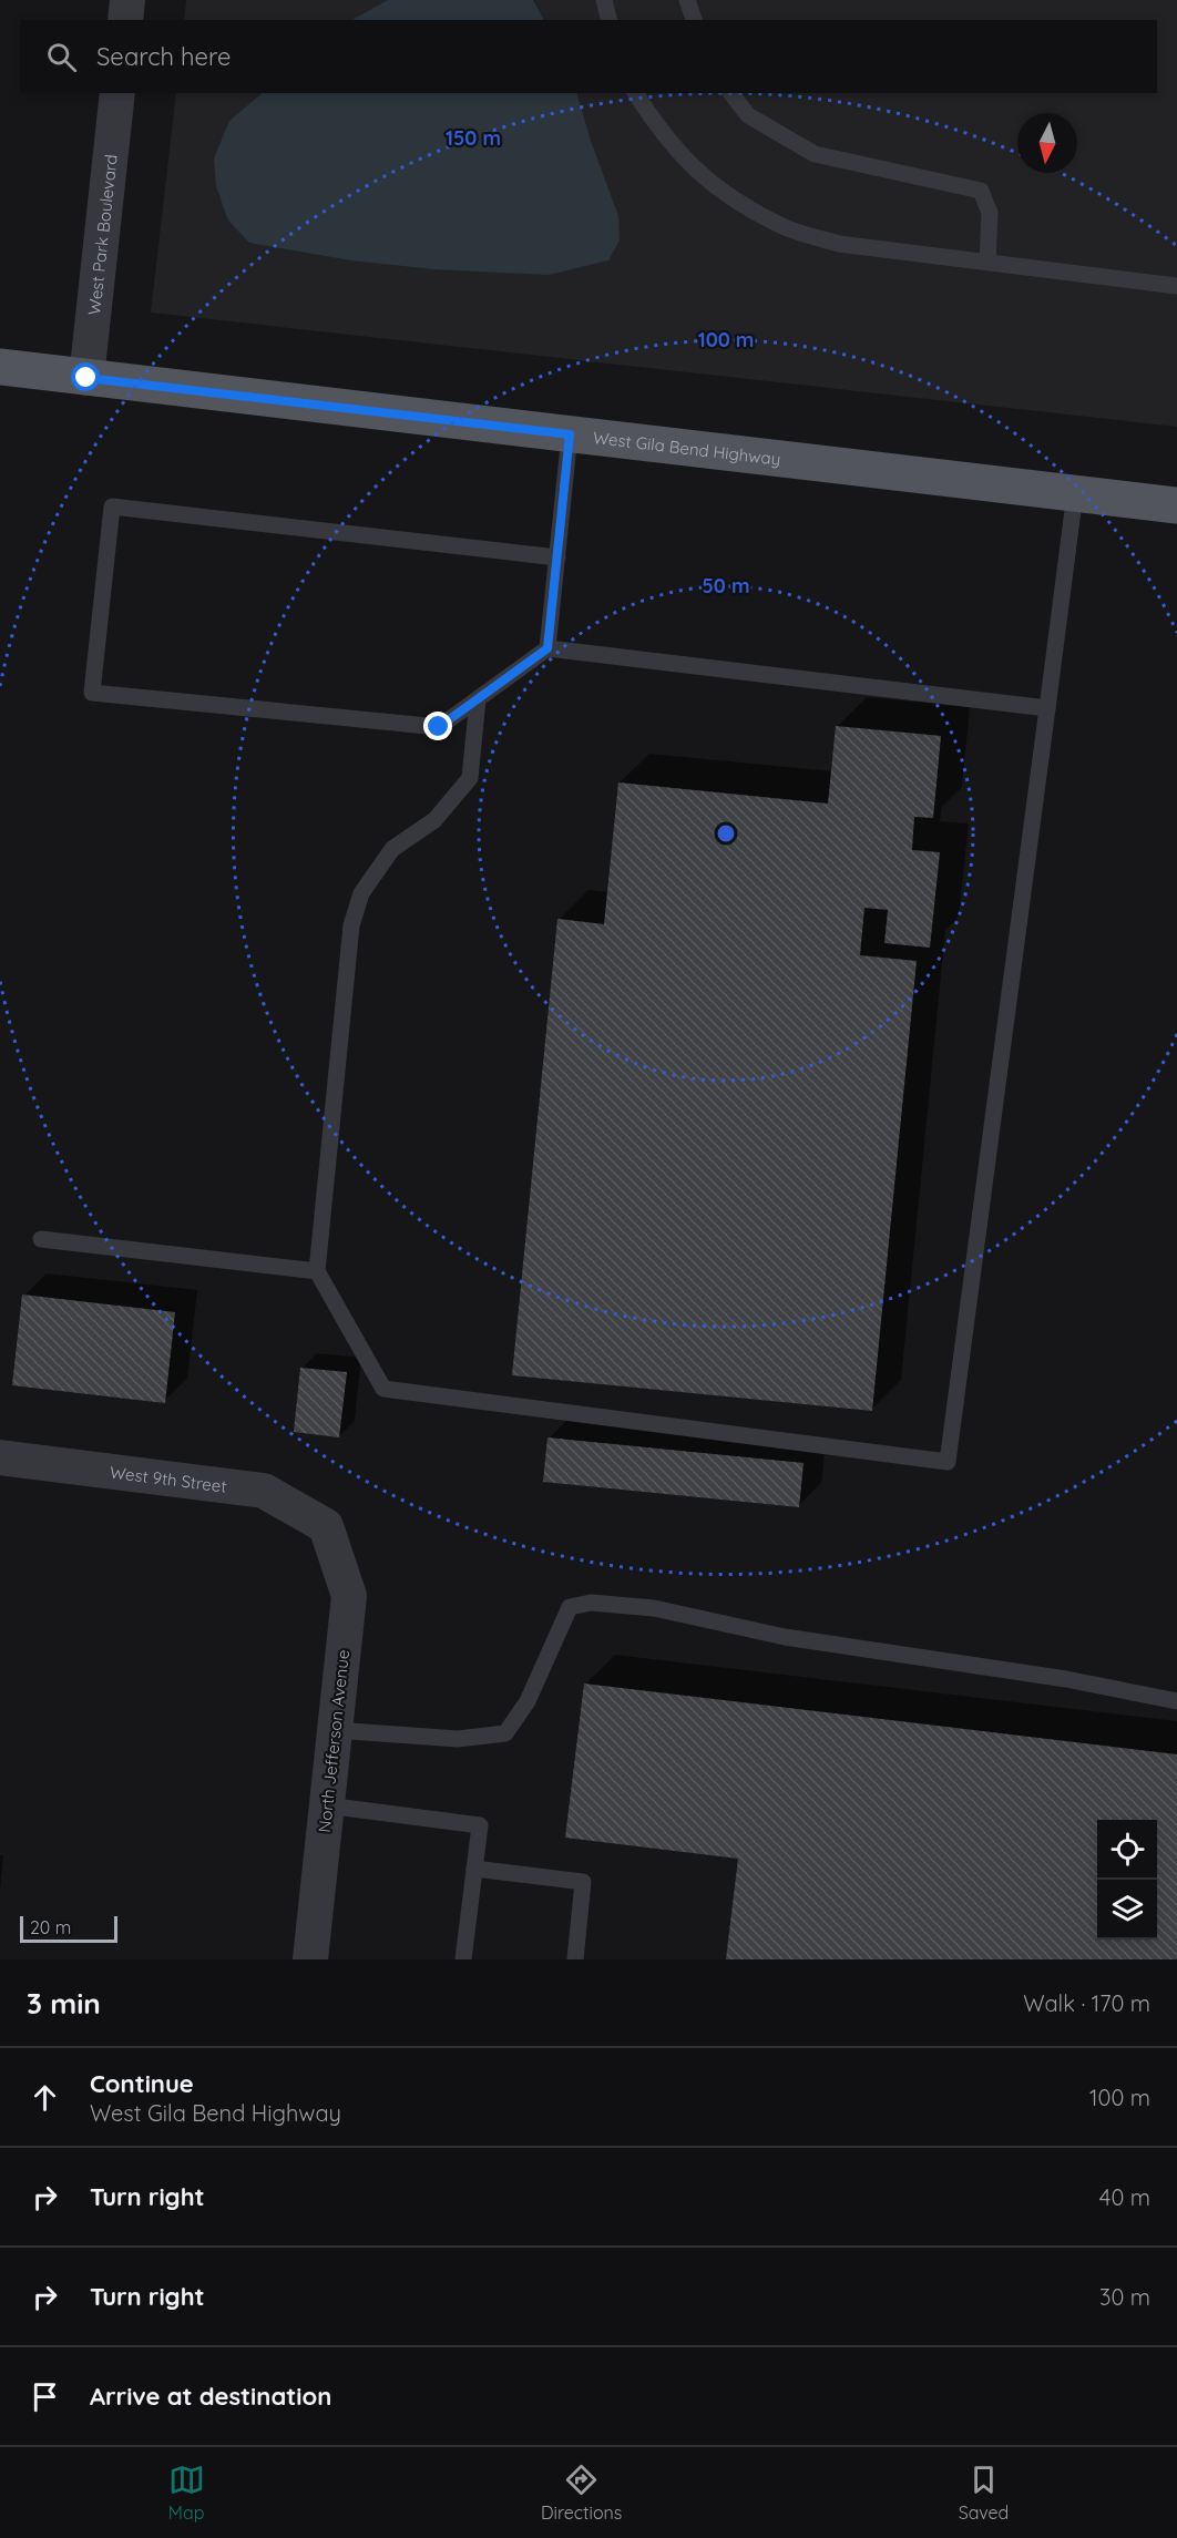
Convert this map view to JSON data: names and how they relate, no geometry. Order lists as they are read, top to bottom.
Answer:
{
  "streets": {
    "main road": ["West Gila Bend Highway"],
    "street": ["West Park Boulevard", "West 9th Street", "North Jefferson Avenue"]
  },
  "crossings": [
    ["West Park Boulevard", "West Gila Bend Highway"],
    ["West 9th Street", "North Jefferson Avenue"]
  ],
  "scale_bar": "20 m",
  "north": "bottom",
  "page": {
    "search": "Search here",
    "scale": "20 m",
    "heading": ["3 min", "Walk · 170 m"],
    "list": [
      ["Continue", "West Gila Bend Highway", "100 m"],
      ["Turn right", "40 m"],
      ["Turn right", "30 m"],
      "Arrive at destination"
    ],
    "nav": ["Map", "Directions", "Saved"]
  },
  "rings": ["150 m", "100 m", "50 m"]
}
